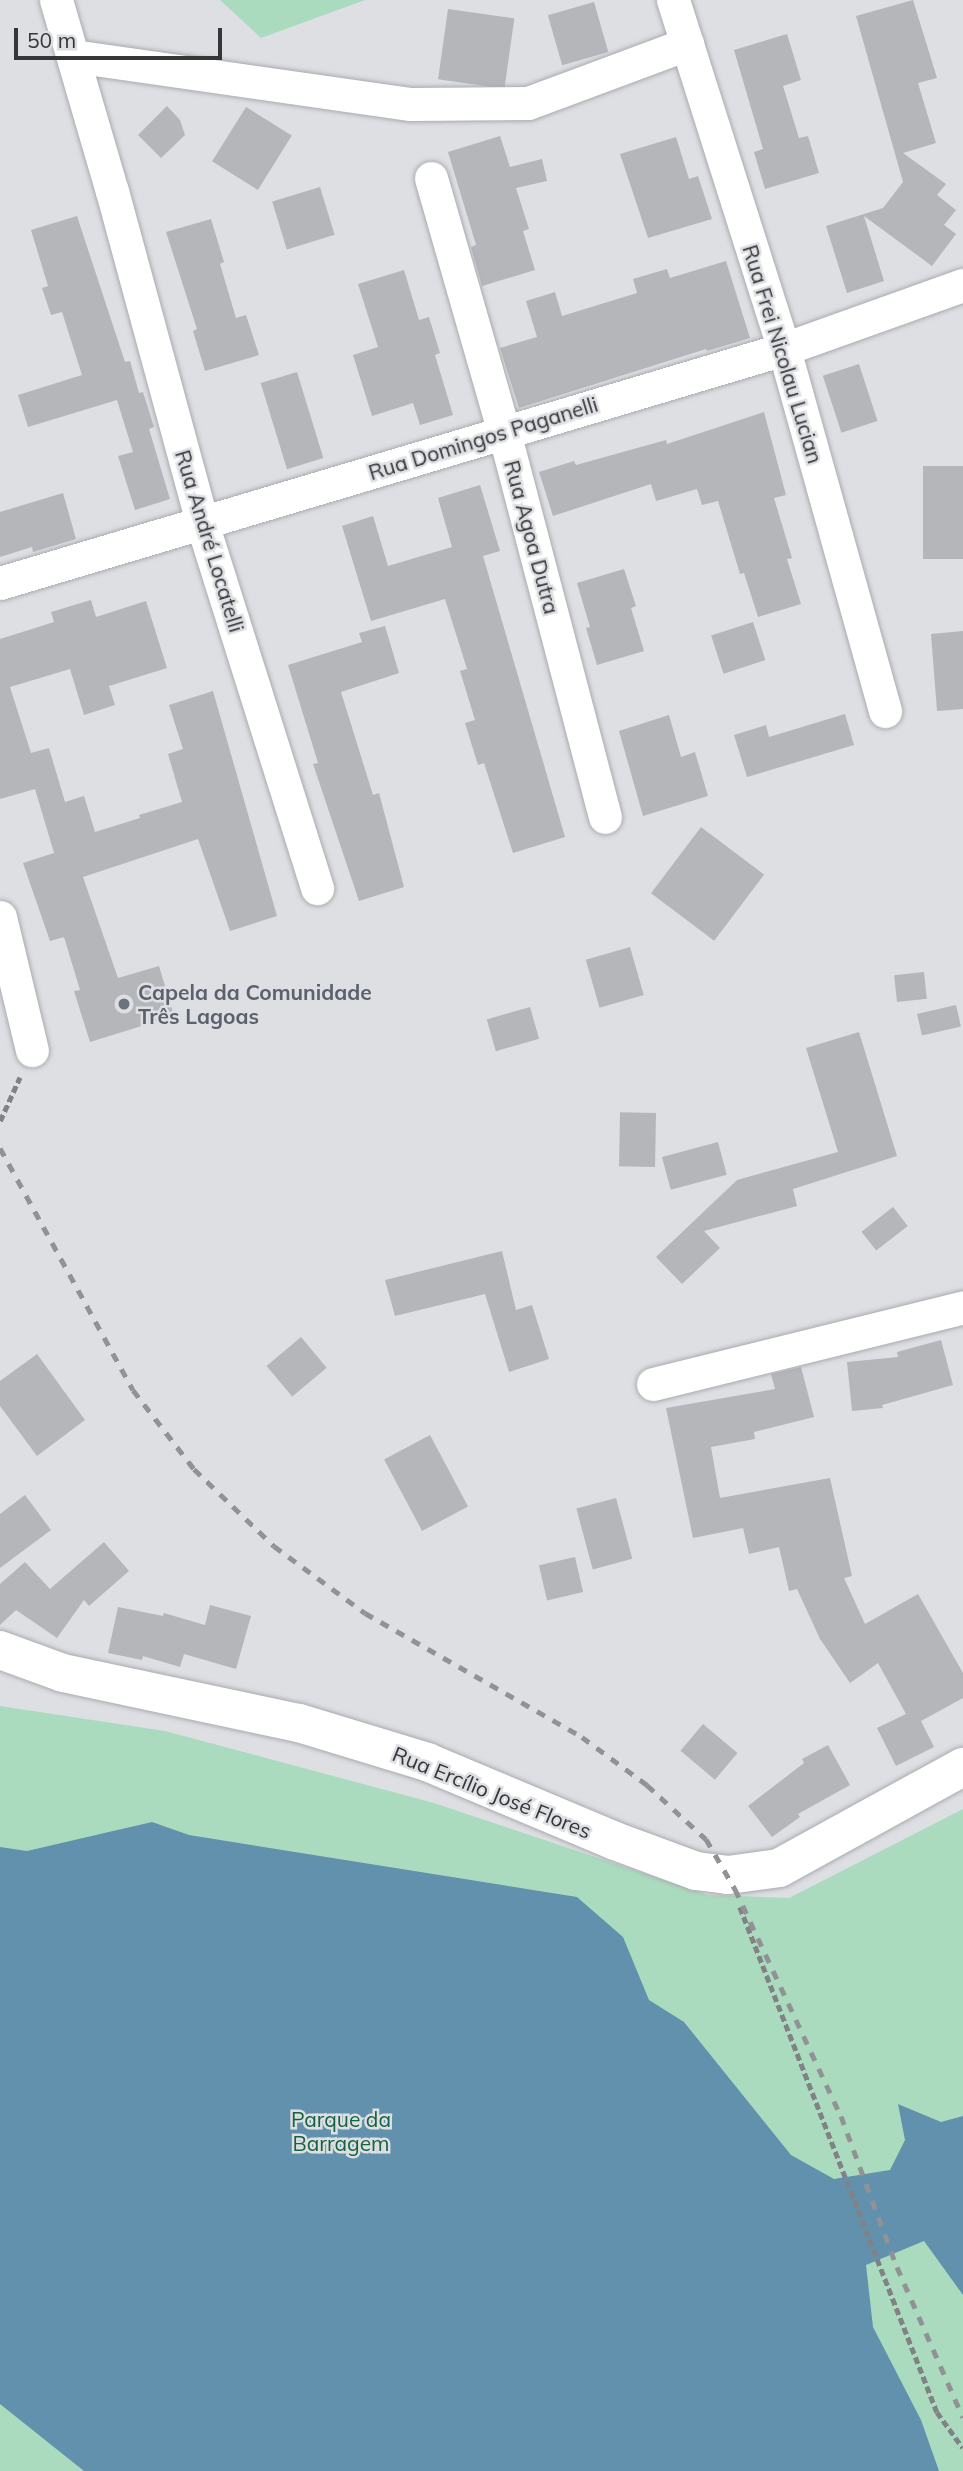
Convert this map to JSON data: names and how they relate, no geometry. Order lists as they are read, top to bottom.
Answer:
{
  "streets": {
    "street": [
      "Rua Frei Nicolau Lucian",
      "Rua Domingos Paganelli",
      "Rua Agoa Dutra",
      "Rua André Locatelli",
      "Rua Ercílio José Flores"
    ]
  },
  "crossings": [
    ["Rua Frei Nicolau Lucian", "Rua Domingos Paganelli"],
    ["Rua Domingos Paganelli", "Rua Agoa Dutra"],
    ["Rua Domingos Paganelli", "Rua André Locatelli"]
  ],
  "parks": ["Parque da Barragem"],
  "places": ["Capela da Comunidade Três Lagoas"],
  "scale_bar": "50 m"
}
